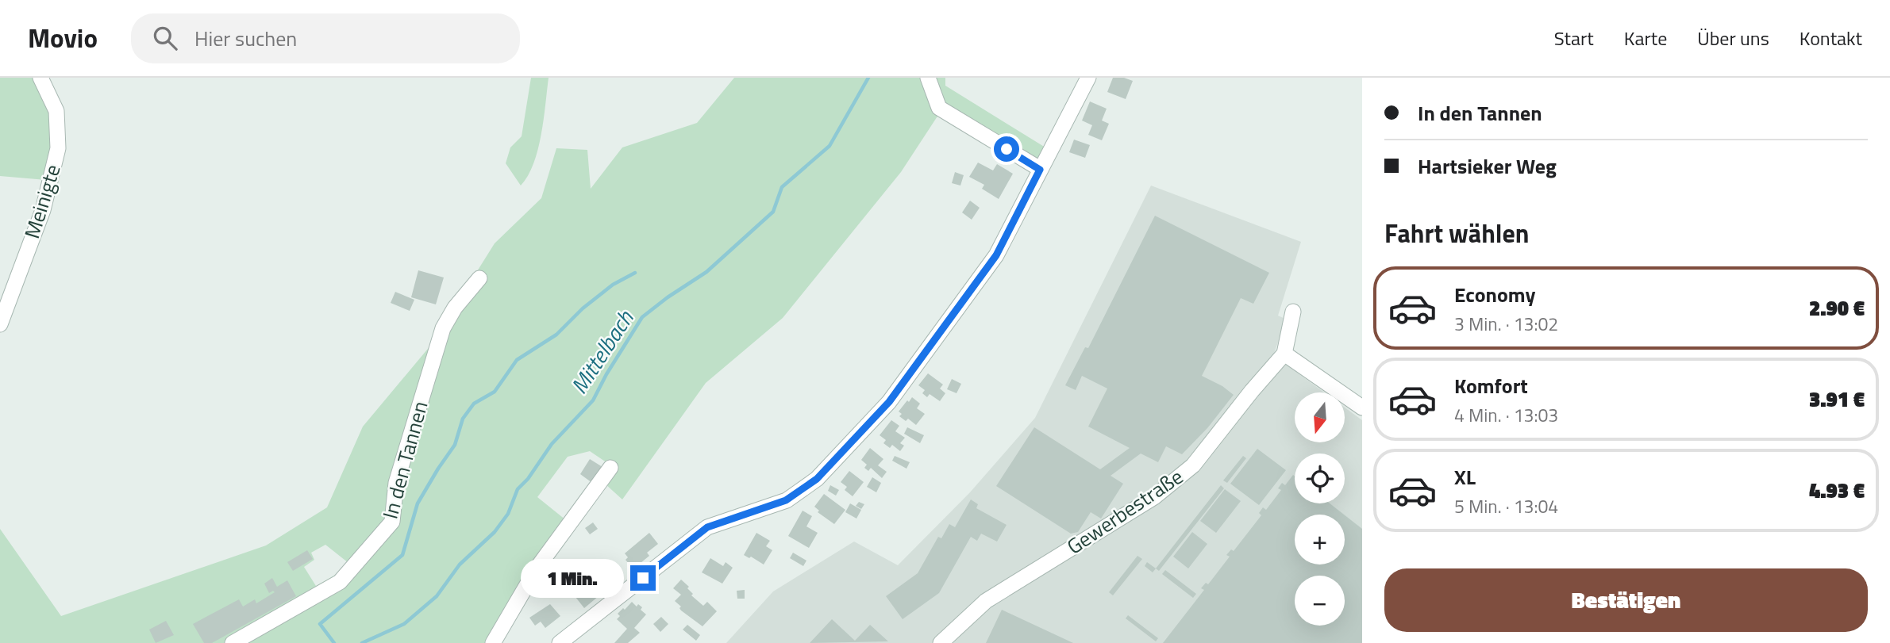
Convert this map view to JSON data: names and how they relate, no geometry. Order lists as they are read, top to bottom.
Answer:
{
  "streets": {
    "street": ["Meinigte", "In den Tannen", "Gewerbestraße"]
  },
  "water": ["Mittelbach"],
  "north": "bottom",
  "page": {
    "header": "Movio",
    "search": "Hier suchen",
    "nav": [
      "Start",
      "Karte",
      "Über uns",
      "Kontakt"
    ],
    "banner": ["In den Tannen", "Hartsieker Weg"],
    "heading": "Fahrt wählen",
    "list": [
      {
        "name": "Economy",
        "note": "3 Min. · 13:02",
        "value": "2.90 €"
      },
      {
        "name": "Komfort",
        "note": "4 Min. · 13:03",
        "value": "3.91 €"
      },
      {
        "name": "XL",
        "note": "5 Min. · 13:04",
        "value": "4.93 €"
      }
    ],
    "map_buttons": ["+", "−"],
    "buttons": "Bestätigen",
    "bubble": "1 Min."
  }
}
